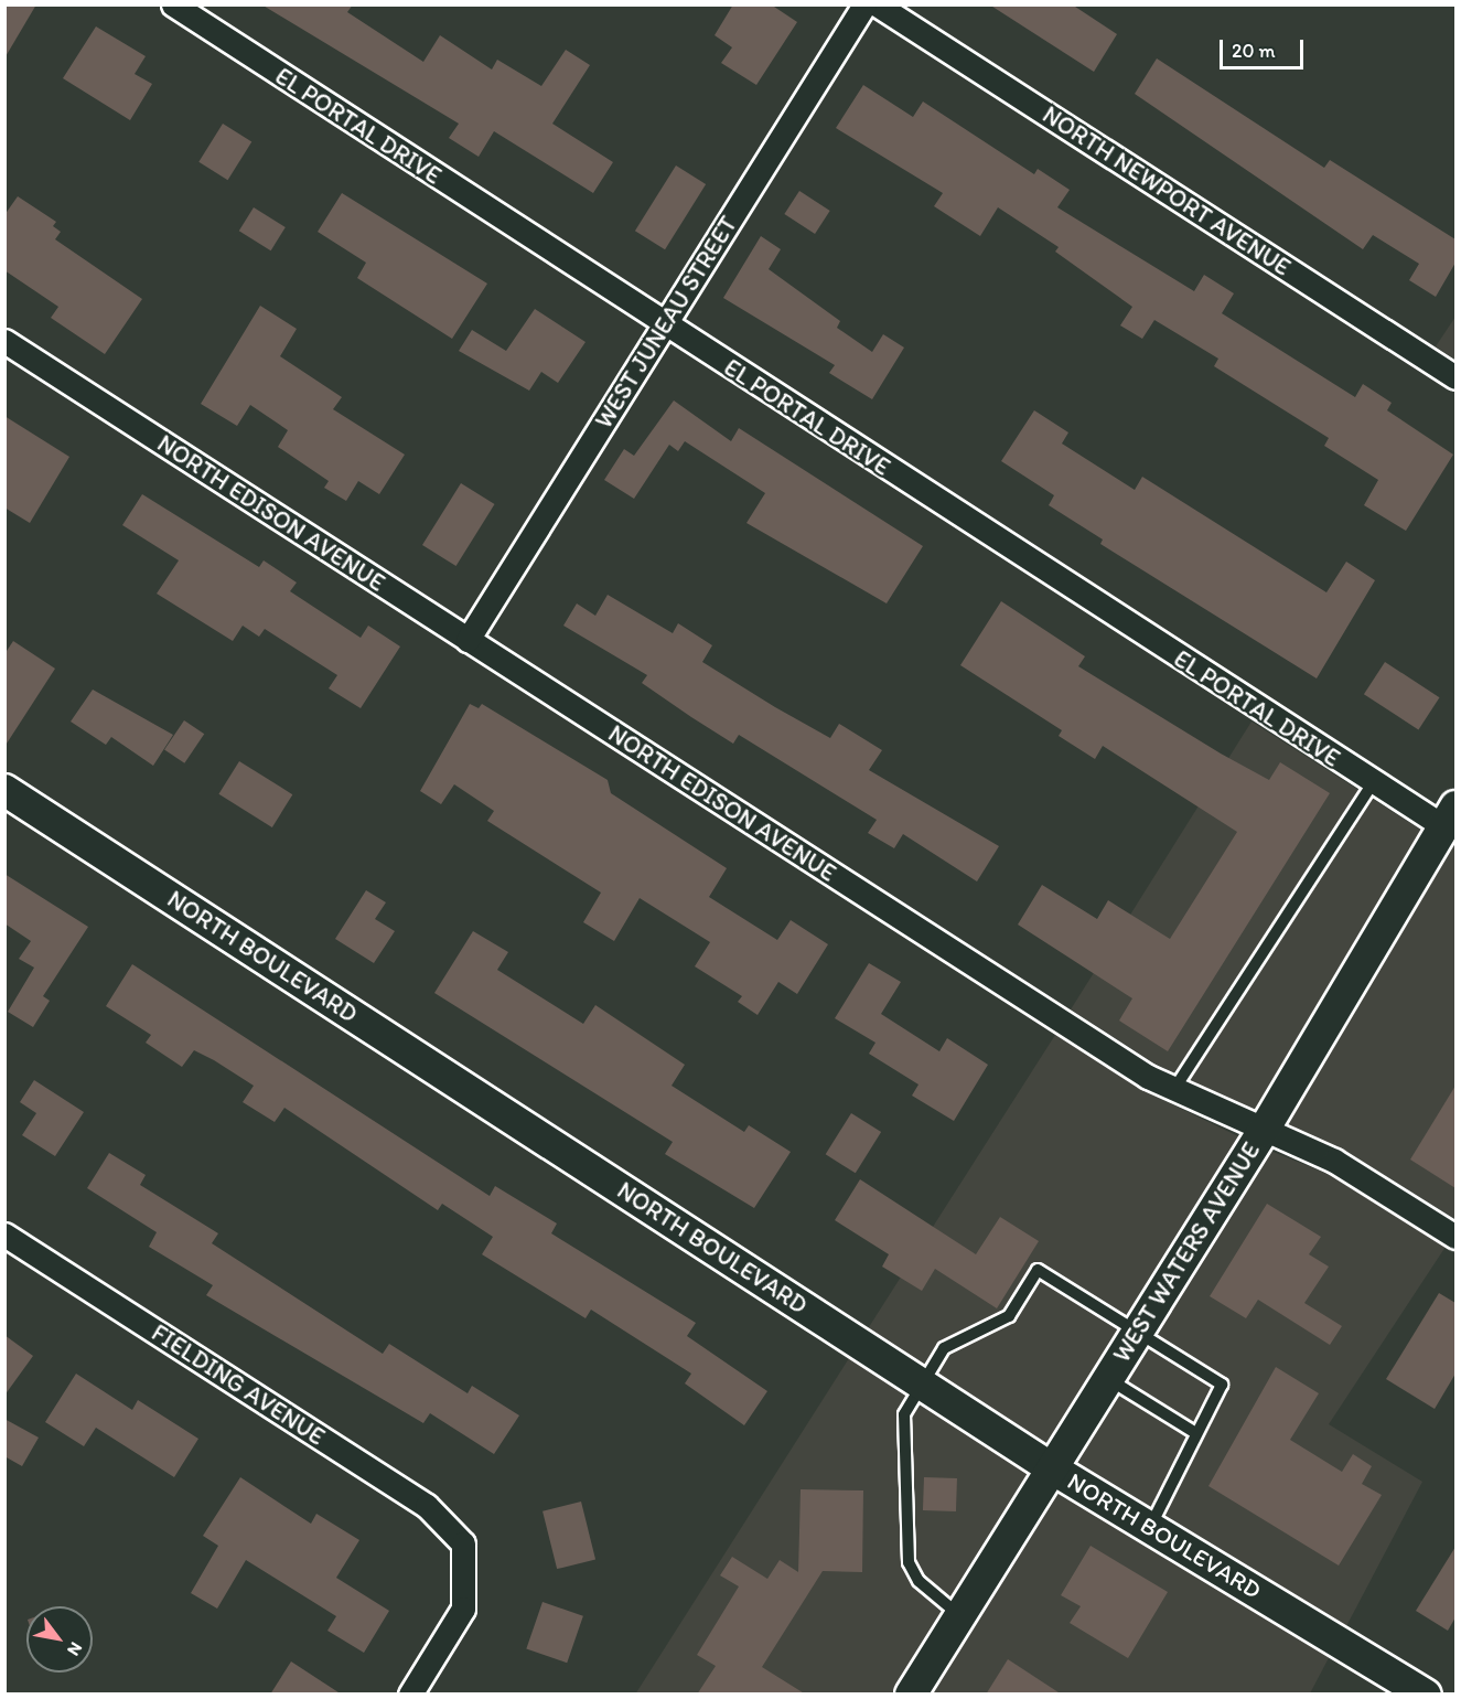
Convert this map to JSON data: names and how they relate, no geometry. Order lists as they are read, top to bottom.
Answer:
{
  "streets": {
    "street": [
      "EL PORTAL DRIVE",
      "NORTH NEWPORT AVENUE",
      "WEST JUNEAU STREET",
      "NORTH EDISON AVENUE",
      "NORTH BOULEVARD",
      "WEST WATERS AVENUE",
      "FIELDING AVENUE"
    ]
  },
  "crossings": [
    ["EL PORTAL DRIVE", "WEST JUNEAU STREET"],
    ["EL PORTAL DRIVE", "WEST WATERS AVENUE"],
    ["WEST JUNEAU STREET", "NORTH EDISON AVENUE"],
    ["NORTH EDISON AVENUE", "WEST WATERS AVENUE"],
    ["NORTH BOULEVARD", "WEST WATERS AVENUE"]
  ],
  "scale_bar": "20 m",
  "north": "bottom right"
}
